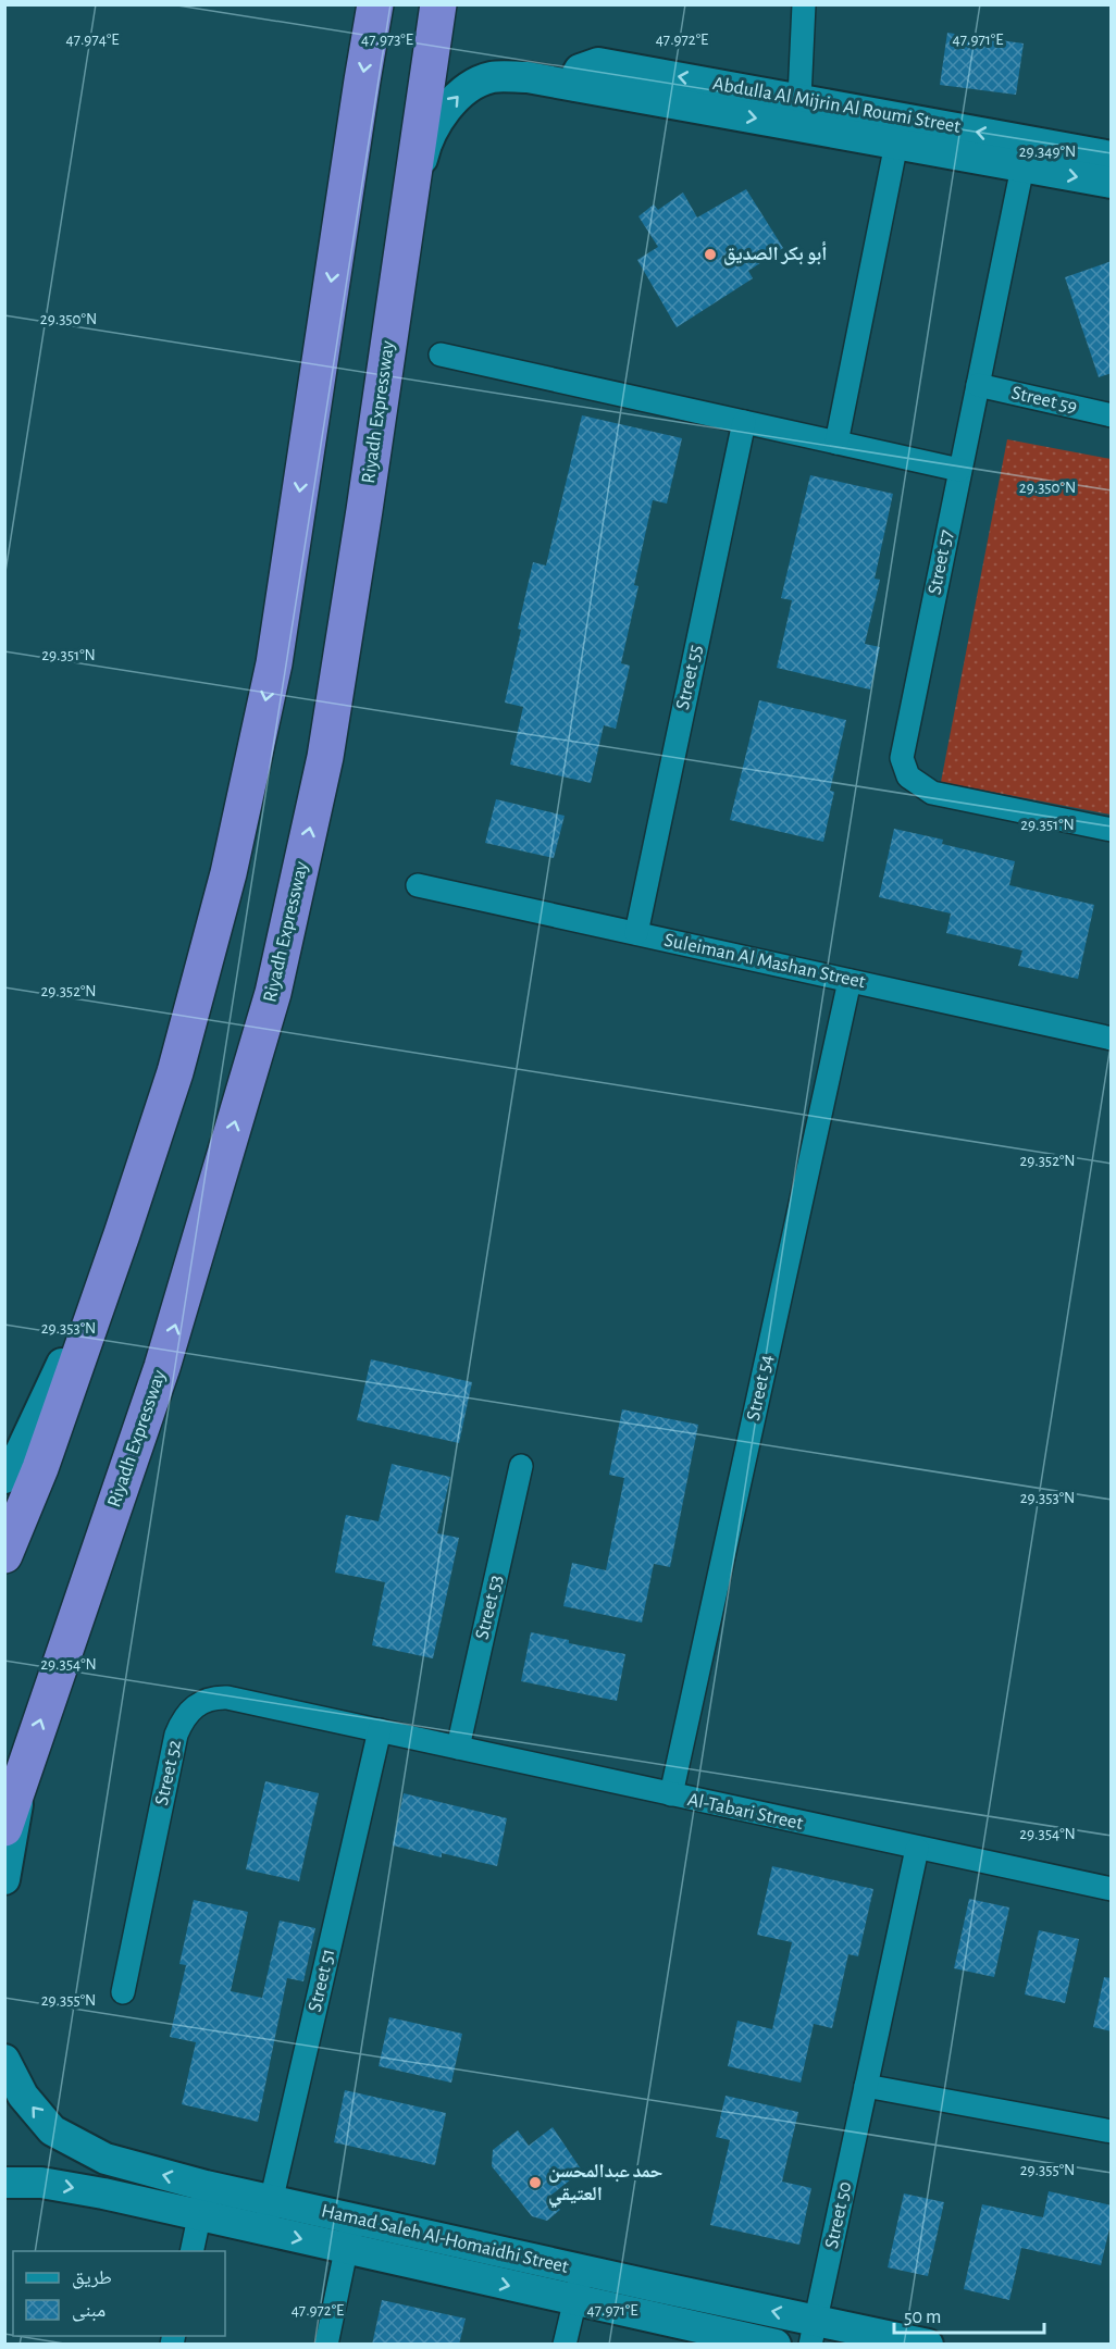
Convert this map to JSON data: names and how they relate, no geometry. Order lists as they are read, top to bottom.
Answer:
{
  "streets": {
    "highway": ["Riyadh Expressway"],
    "street": [
      "Abdulla Al Mijrin Al Roumi Street",
      "Street 59",
      "Street 57",
      "Street 55",
      "Suleiman Al Mashan Street",
      "Street 54",
      "Street 53",
      "Street 52",
      "Al-Tabari Street",
      "Street 51",
      "Street 50",
      "Hamad Saleh Al-Homaidhi Street"
    ]
  },
  "crossings": [
    ["Abdulla Al Mijrin Al Roumi Street", "Riyadh Expressway"],
    ["Abdulla Al Mijrin Al Roumi Street", "Street 57"],
    ["Street 59", "Street 57"],
    ["Street 55", "Suleiman Al Mashan Street"],
    ["Suleiman Al Mashan Street", "Street 54"],
    ["Street 54", "Al-Tabari Street"],
    ["Street 53", "Al-Tabari Street"],
    ["Street 52", "Al-Tabari Street"],
    ["Street 52", "Street 51"],
    ["Al-Tabari Street", "Street 51"],
    ["Al-Tabari Street", "Street 50"],
    ["Street 51", "Hamad Saleh Al-Homaidhi Street"],
    ["Street 50", "Hamad Saleh Al-Homaidhi Street"]
  ],
  "places": ["أبو بكر الصديق", "حمد عبدالمحسن العتيقي"],
  "legend": ["طريق", "مبنى"],
  "scale_bar": "50 m",
  "coordinates": [
    "47.974°E",
    "47.973°E",
    "47.972°E",
    "47.971°E",
    "29.349°N",
    "29.350°N",
    "29.351°N",
    "29.352°N",
    "29.353°N",
    "29.354°N",
    "29.355°N"
  ]
}
